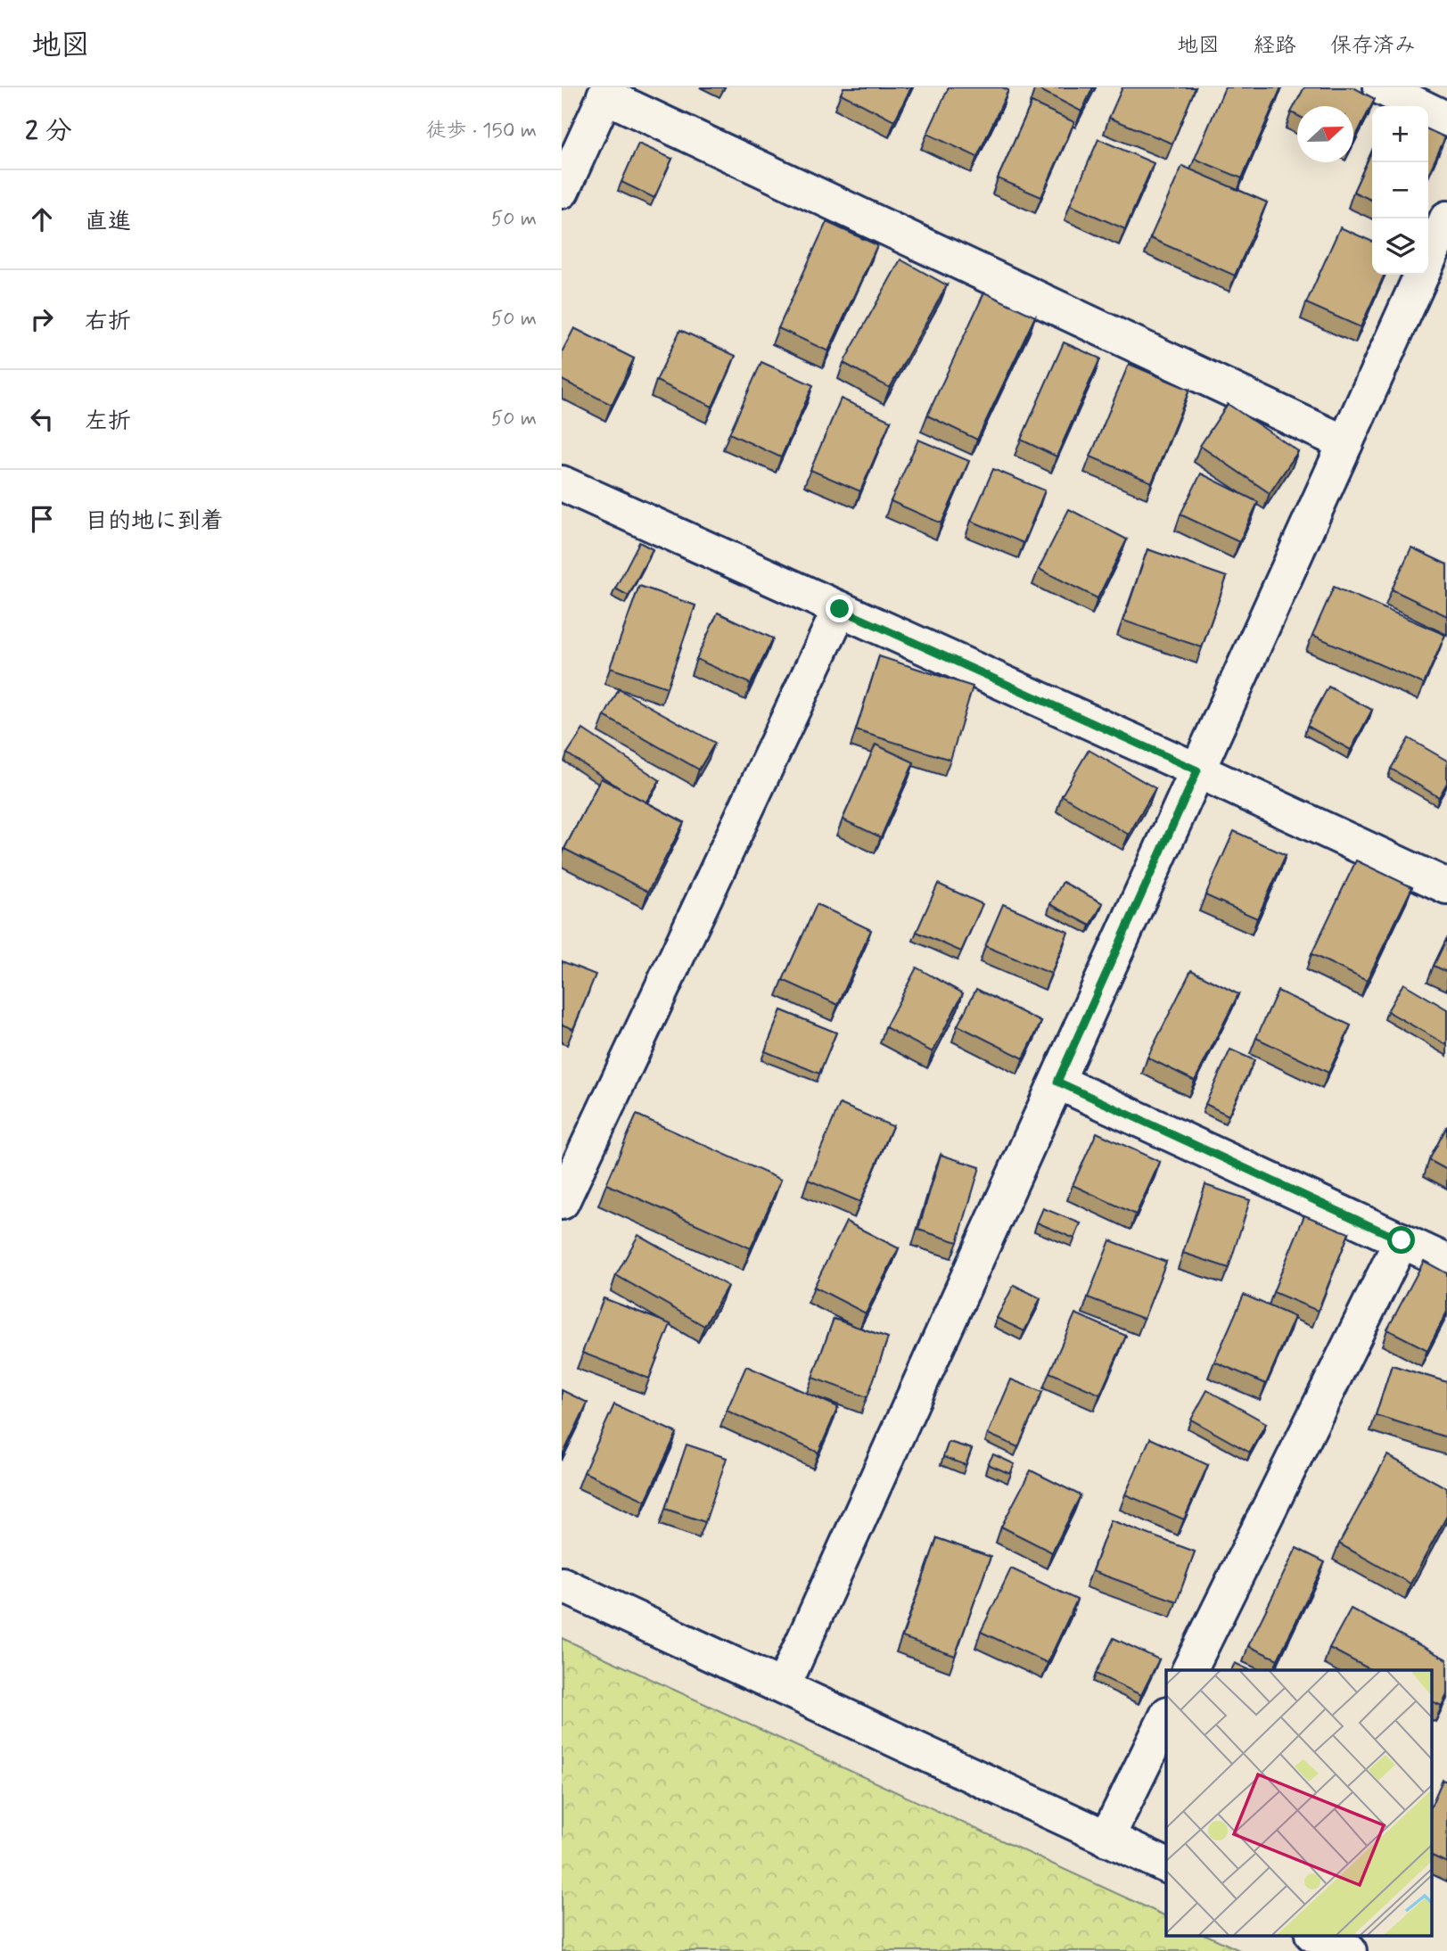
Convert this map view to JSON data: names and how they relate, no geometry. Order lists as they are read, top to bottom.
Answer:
{
  "north": "right",
  "page": {
    "header": "地図",
    "nav": ["地図", "経路", "保存済み"],
    "heading": ["2 分", "徒歩 · 150 m"],
    "map_buttons": ["+", "−"],
    "list": [
      ["直進", "50 m"],
      ["右折", "50 m"],
      ["左折", "50 m"],
      "目的地に到着"
    ]
  }
}
